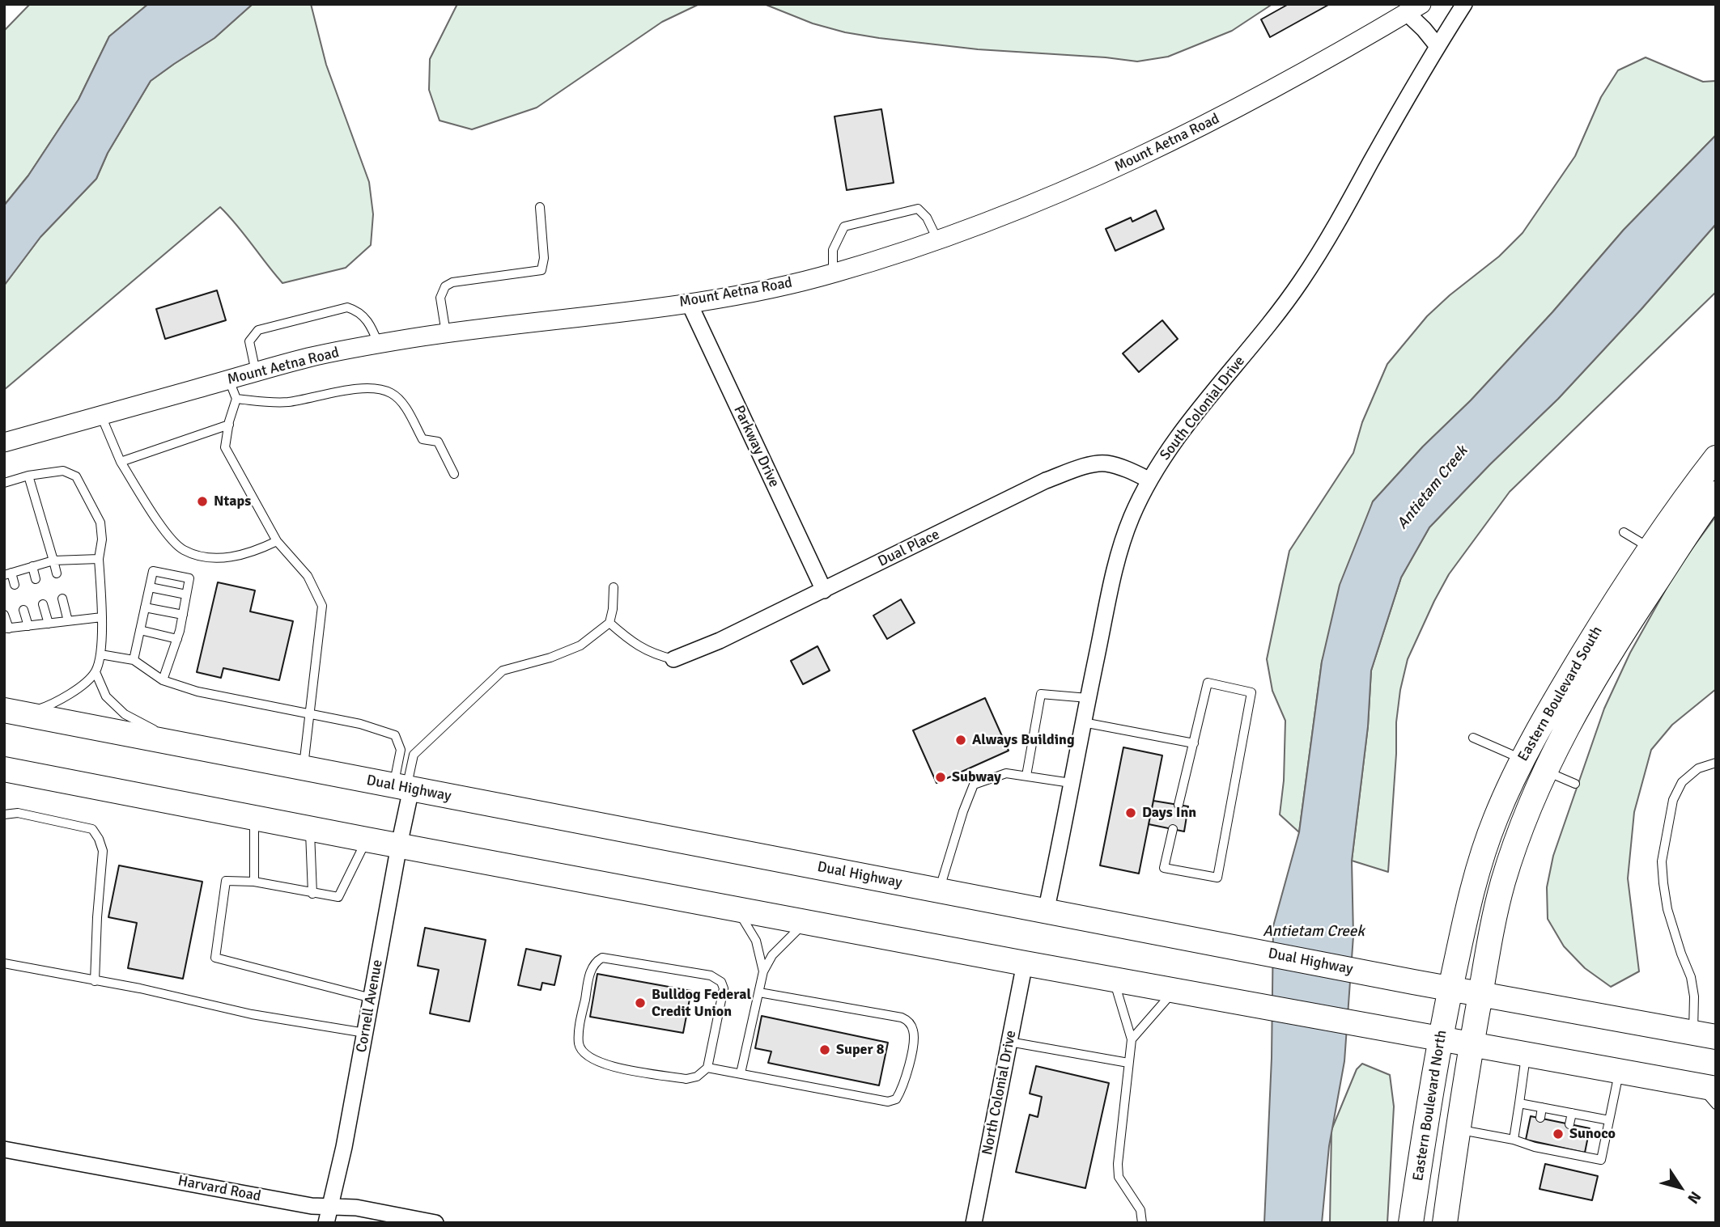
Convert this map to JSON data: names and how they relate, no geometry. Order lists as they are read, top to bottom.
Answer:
{
  "streets": {
    "main road": ["Eastern Boulevard South", "Dual Highway", "Eastern Boulevard North"],
    "street": [
      "Mount Aetna Road",
      "South Colonial Drive",
      "Parkway Drive",
      "Dual Place",
      "Cornell Avenue",
      "North Colonial Drive",
      "Harvard Road"
    ]
  },
  "crossings": [
    ["Mount Aetna Road", "Parkway Drive"],
    ["South Colonial Drive", "Dual Place"],
    ["South Colonial Drive", "Dual Highway"],
    ["Parkway Drive", "Dual Place"],
    ["Eastern Boulevard South", "Dual Highway"],
    ["Eastern Boulevard South", "Eastern Boulevard North"],
    ["Dual Highway", "Cornell Avenue"],
    ["Dual Highway", "Eastern Boulevard North"],
    ["Cornell Avenue", "Harvard Road"]
  ],
  "water": ["Antietam Creek"],
  "places": [
    "Ntaps",
    "Always Building",
    "Subway",
    "Days Inn",
    "Bulldog Federal Credit Union",
    "Super 8",
    "Sunoco"
  ],
  "north": "bottom right"
}
